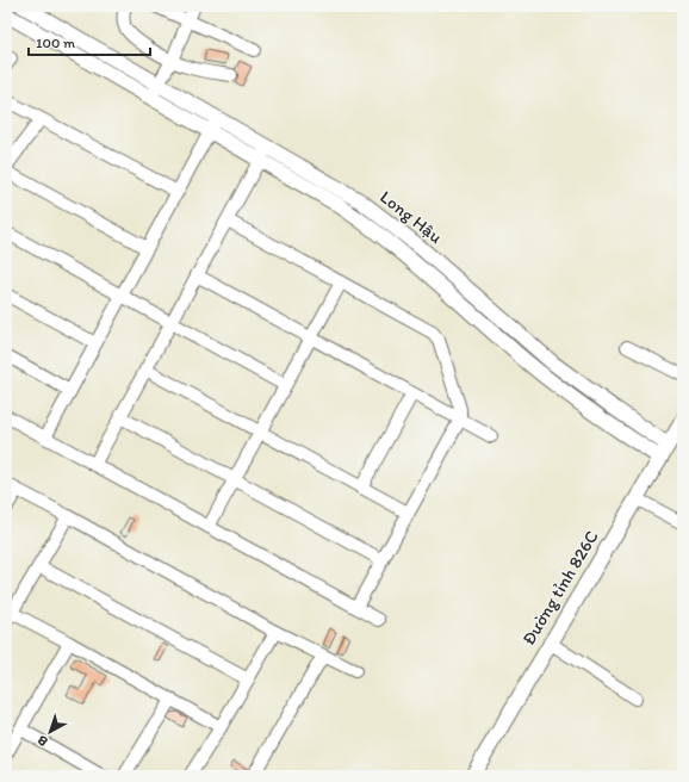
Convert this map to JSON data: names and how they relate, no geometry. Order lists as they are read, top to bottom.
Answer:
{
  "streets": {
    "main road": ["Long Hậu", "Đường tỉnh 826C"]
  },
  "crossings": [
    ["Long Hậu", "Đường tỉnh 826C"]
  ],
  "scale_bar": "100 m",
  "north": "bottom left"
}
